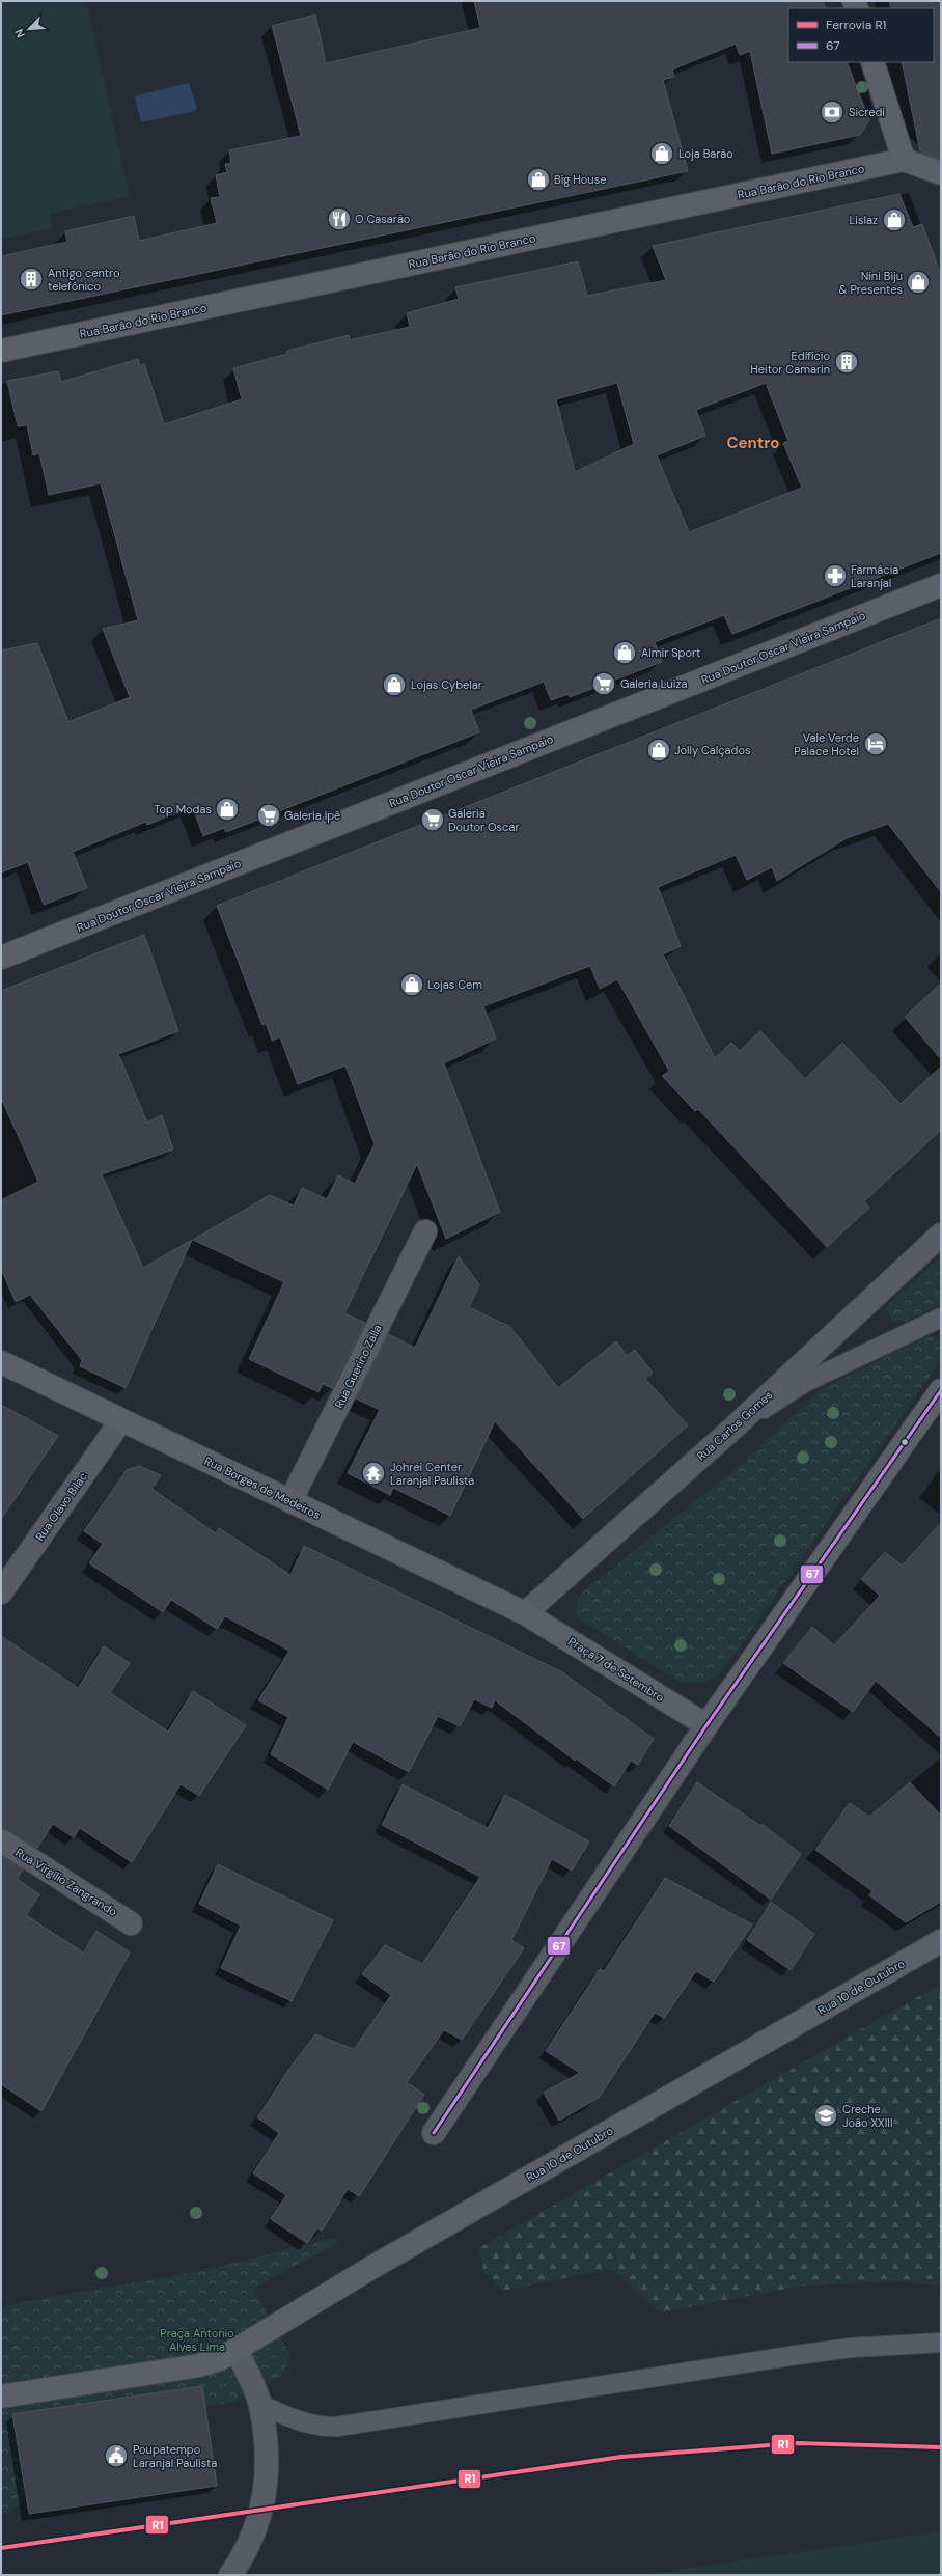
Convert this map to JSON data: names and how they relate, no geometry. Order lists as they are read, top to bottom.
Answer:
{
  "streets": {
    "street": [
      "Rua Barão do Rio Branco",
      "Rua Doutor Oscar Vieira Sampaio",
      "Rua Guerino Zalla",
      "Rua Carlos Gomes",
      "Rua Borges de Medeiros",
      "Rua Olavo Bilac",
      "Praça 7 de Setembro",
      "Rua Virgílio Zangrando",
      "Rua 10 de Outubro"
    ]
  },
  "crossings": [
    ["Rua Guerino Zalla", "Rua Borges de Medeiros"],
    ["Rua Carlos Gomes", "Rua Borges de Medeiros"],
    ["Rua Carlos Gomes", "Praça 7 de Setembro"],
    ["Rua Borges de Medeiros", "Rua Olavo Bilac"],
    ["Rua Borges de Medeiros", "Praça 7 de Setembro"]
  ],
  "districts": ["Centro"],
  "parks": ["Praça Antonio Alves Lima"],
  "places": {
    "bank": ["Sicredi"],
    "shop": [
      "Loja Barão",
      "Big House",
      "Lislaz",
      "Nini Biju & Presentes",
      "Almir Sport",
      "Lojas Cybelar",
      "Jolly Calçados",
      "Top Modas",
      "Lojas Cem"
    ],
    "restaurant": ["O Casarão"],
    "building": ["Antigo centro telefônico", "Edifício Heitor Camarin"],
    "pharmacy": ["Farmácia Laranjal"],
    "supermarket": ["Galeria Luiza", "Galeria Ipê", "Galeria Doutor Oscar"],
    "hotel": ["Vale Verde Palace Hotel"],
    "temple": ["Johrei Center Laranjal Paulista"],
    "school or university": ["Creche João XXIII"],
    "public building": ["Poupatempo Laranjal Paulista"]
  },
  "lines": ["transit line 67", "rail line R1"],
  "legend": ["Ferrovia R1", "67"],
  "north": "bottom left"
}
